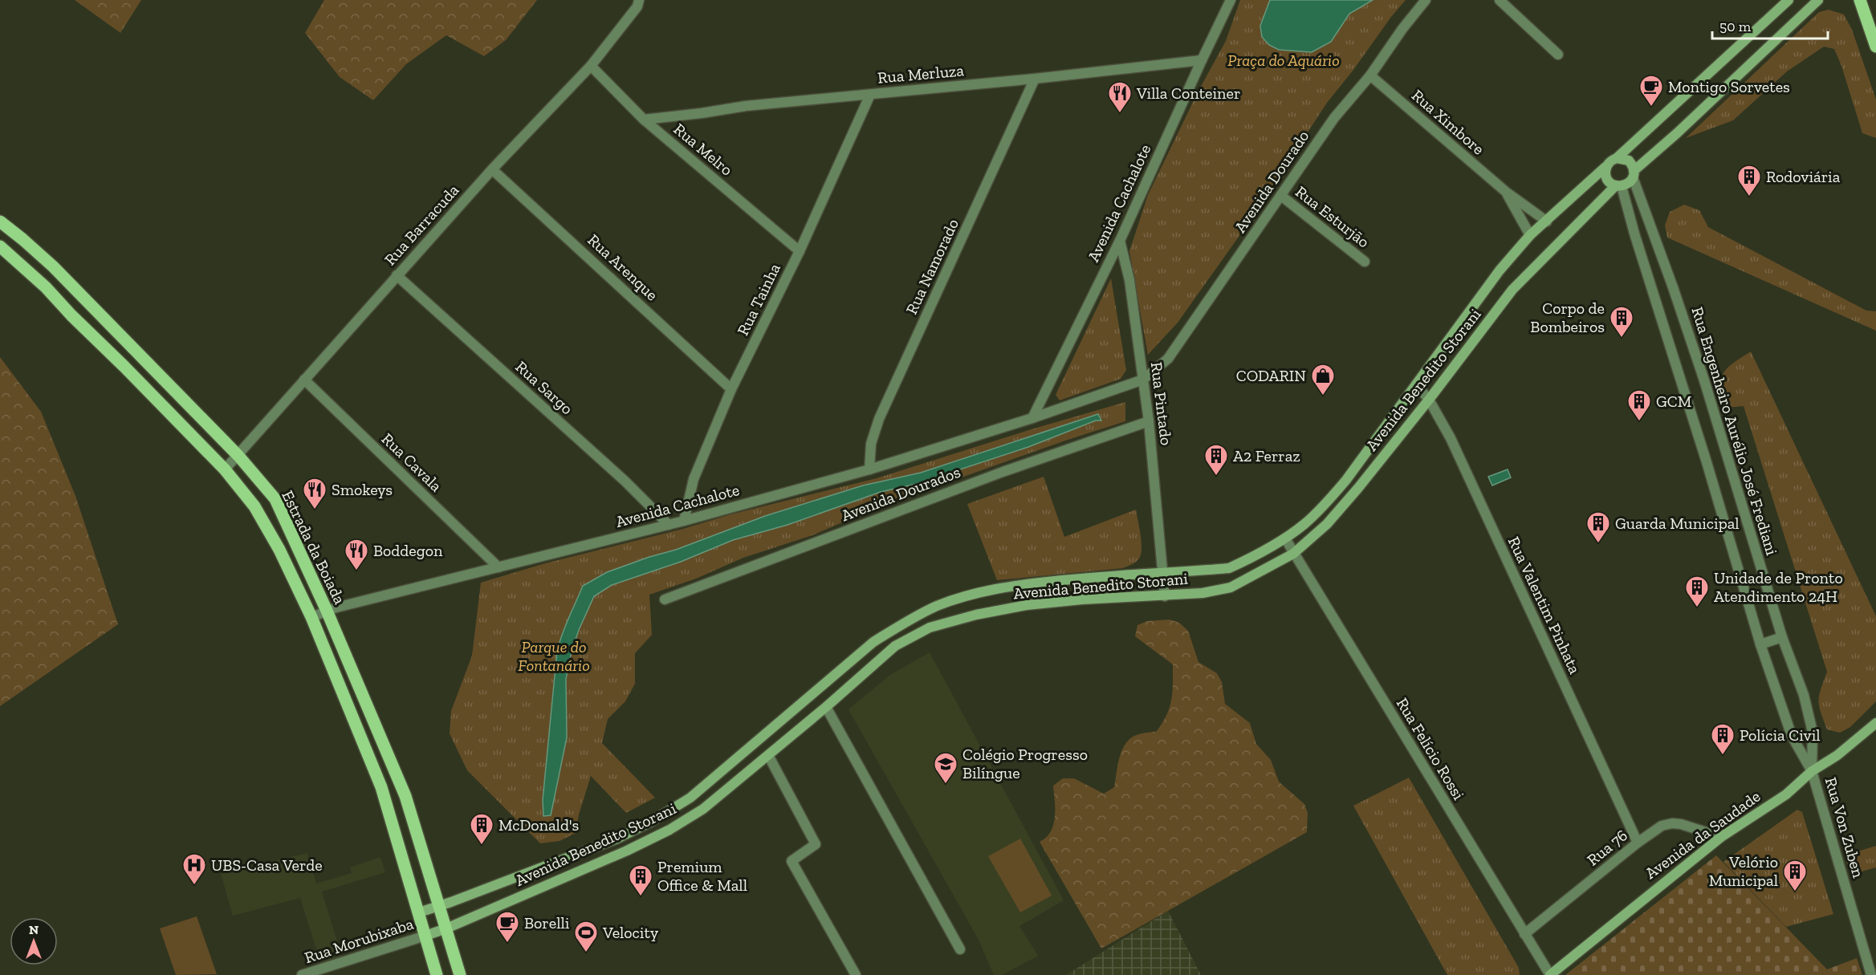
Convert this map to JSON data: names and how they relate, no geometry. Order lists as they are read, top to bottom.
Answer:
{
  "streets": {
    "main road": ["Avenida Benedito Storani", "Estrada da Boiada", "Avenida da Saudade"],
    "street": [
      "Rua Merluza",
      "Rua Ximbore",
      "Rua Melro",
      "Avenida Dourado",
      "Avenida Cachalote",
      "Rua Esturjão",
      "Rua Barracuda",
      "Rua Namorado",
      "Rua Arenque",
      "Rua Tainha",
      "Rua Sargo",
      "Rua Pintado",
      "Rua Engenheiro Aurélio José Frediani",
      "Rua Cavala",
      "Avenida Dourados",
      "Rua Valentim Pinhata",
      "Rua Felício Rossi",
      "Rua Von Zuben",
      "Rua 76",
      "Rua Morubixaba"
    ]
  },
  "crossings": [
    ["Rua Merluza", "Rua Melro"],
    ["Rua Merluza", "Avenida Cachalote"],
    ["Rua Merluza", "Rua Namorado"],
    ["Rua Merluza", "Rua Tainha"],
    ["Rua Ximbore", "Avenida Dourado"],
    ["Rua Ximbore", "Avenida Benedito Storani"],
    ["Rua Melro", "Rua Barracuda"],
    ["Rua Melro", "Rua Tainha"],
    ["Avenida Dourado", "Avenida Cachalote"],
    ["Avenida Dourado", "Rua Esturjão"],
    ["Avenida Dourado", "Rua Pintado"],
    ["Avenida Cachalote", "Rua Namorado"],
    ["Avenida Cachalote", "Rua Tainha"],
    ["Avenida Cachalote", "Rua Sargo"],
    ["Avenida Cachalote", "Rua Pintado"],
    ["Avenida Cachalote", "Rua Cavala"],
    ["Avenida Cachalote", "Estrada da Boiada"],
    ["Rua Barracuda", "Rua Arenque"],
    ["Rua Barracuda", "Rua Sargo"],
    ["Rua Barracuda", "Rua Cavala"],
    ["Rua Barracuda", "Estrada da Boiada"],
    ["Rua Arenque", "Rua Tainha"],
    ["Avenida Benedito Storani", "Rua Pintado"],
    ["Avenida Benedito Storani", "Rua Engenheiro Aurélio José Frediani"],
    ["Avenida Benedito Storani", "Estrada da Boiada"],
    ["Avenida Benedito Storani", "Rua Valentim Pinhata"],
    ["Avenida Benedito Storani", "Rua Felício Rossi"],
    ["Avenida Benedito Storani", "Rua Morubixaba"],
    ["Rua Pintado", "Avenida Dourados"],
    ["Rua Engenheiro Aurélio José Frediani", "Rua Von Zuben"],
    ["Rua Engenheiro Aurélio José Frediani", "Avenida da Saudade"],
    ["Estrada da Boiada", "Rua Morubixaba"],
    ["Rua Valentim Pinhata", "Rua 76"],
    ["Rua Felício Rossi", "Avenida da Saudade"],
    ["Rua Felício Rossi", "Rua 76"],
    ["Rua Von Zuben", "Avenida da Saudade"],
    ["Avenida da Saudade", "Rua 76"]
  ],
  "parks": ["Praça do Aquário", "Parque do Fontanário"],
  "places": {
    "cafe": ["Montigo Sorvetes", "Borelli"],
    "restaurant": ["Villa Conteiner", "Smokeys", "Boddegon"],
    "building": [
      "Rodoviária",
      "Corpo de Bombeiros",
      "GCM",
      "A2 Ferraz",
      "Guarda Municipal",
      "Unidade de Pronto Atendimento 24H",
      "Polícia Civil",
      "McDonald's",
      "Velório Municipal",
      "Premium Office & Mall"
    ],
    "shop": ["CODARIN"],
    "school or university": ["Colégio Progresso Bilíngue"],
    "hospital": ["UBS-Casa Verde"],
    "sports": ["Velocity"]
  },
  "scale_bar": "50 m",
  "north": "top"
}
